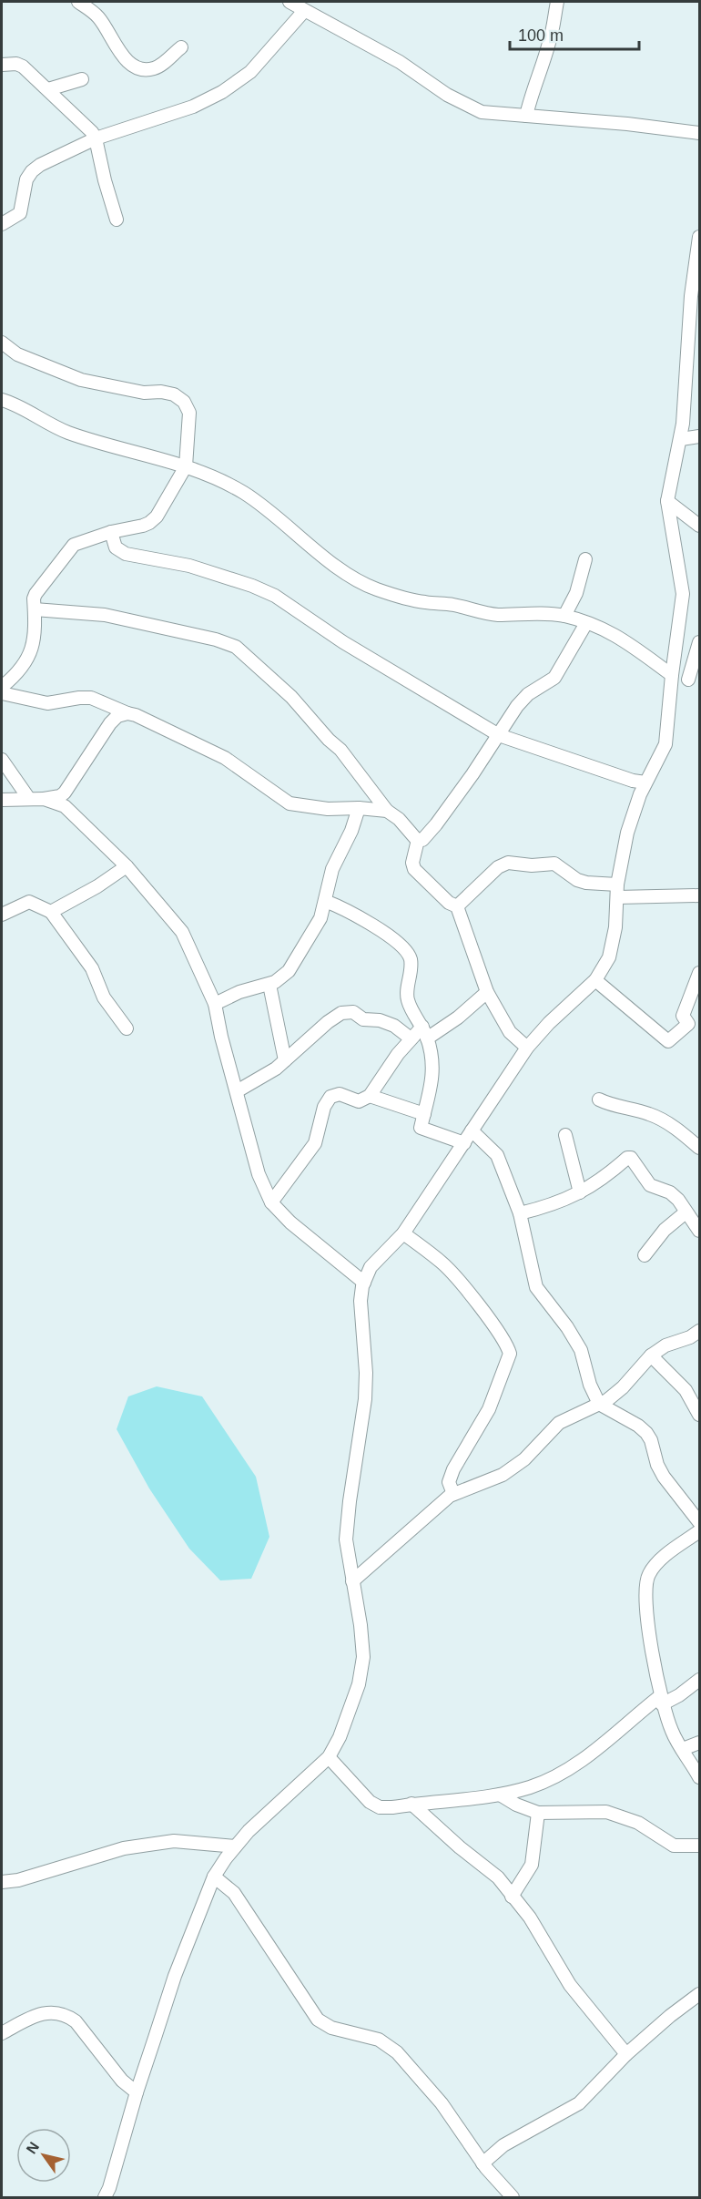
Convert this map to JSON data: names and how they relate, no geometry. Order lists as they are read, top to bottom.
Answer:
{
  "scale_bar": "100 m",
  "north": "top left"
}
